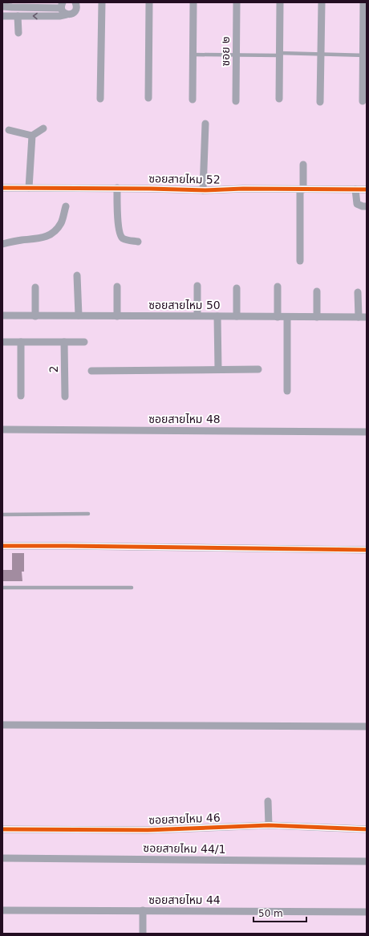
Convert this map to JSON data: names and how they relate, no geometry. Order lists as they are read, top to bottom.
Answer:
{
  "streets": {
    "street": [
      "ซอย ๒",
      "ซอยสายไหม 52",
      "ซอยสายไหม 50",
      "2",
      "ซอยสายไหม 48",
      "ซอยสายไหม 46",
      "ซอยสายไหม 44/1",
      "ซอยสายไหม 44"
    ]
  },
  "scale_bar": "50 m"
}
